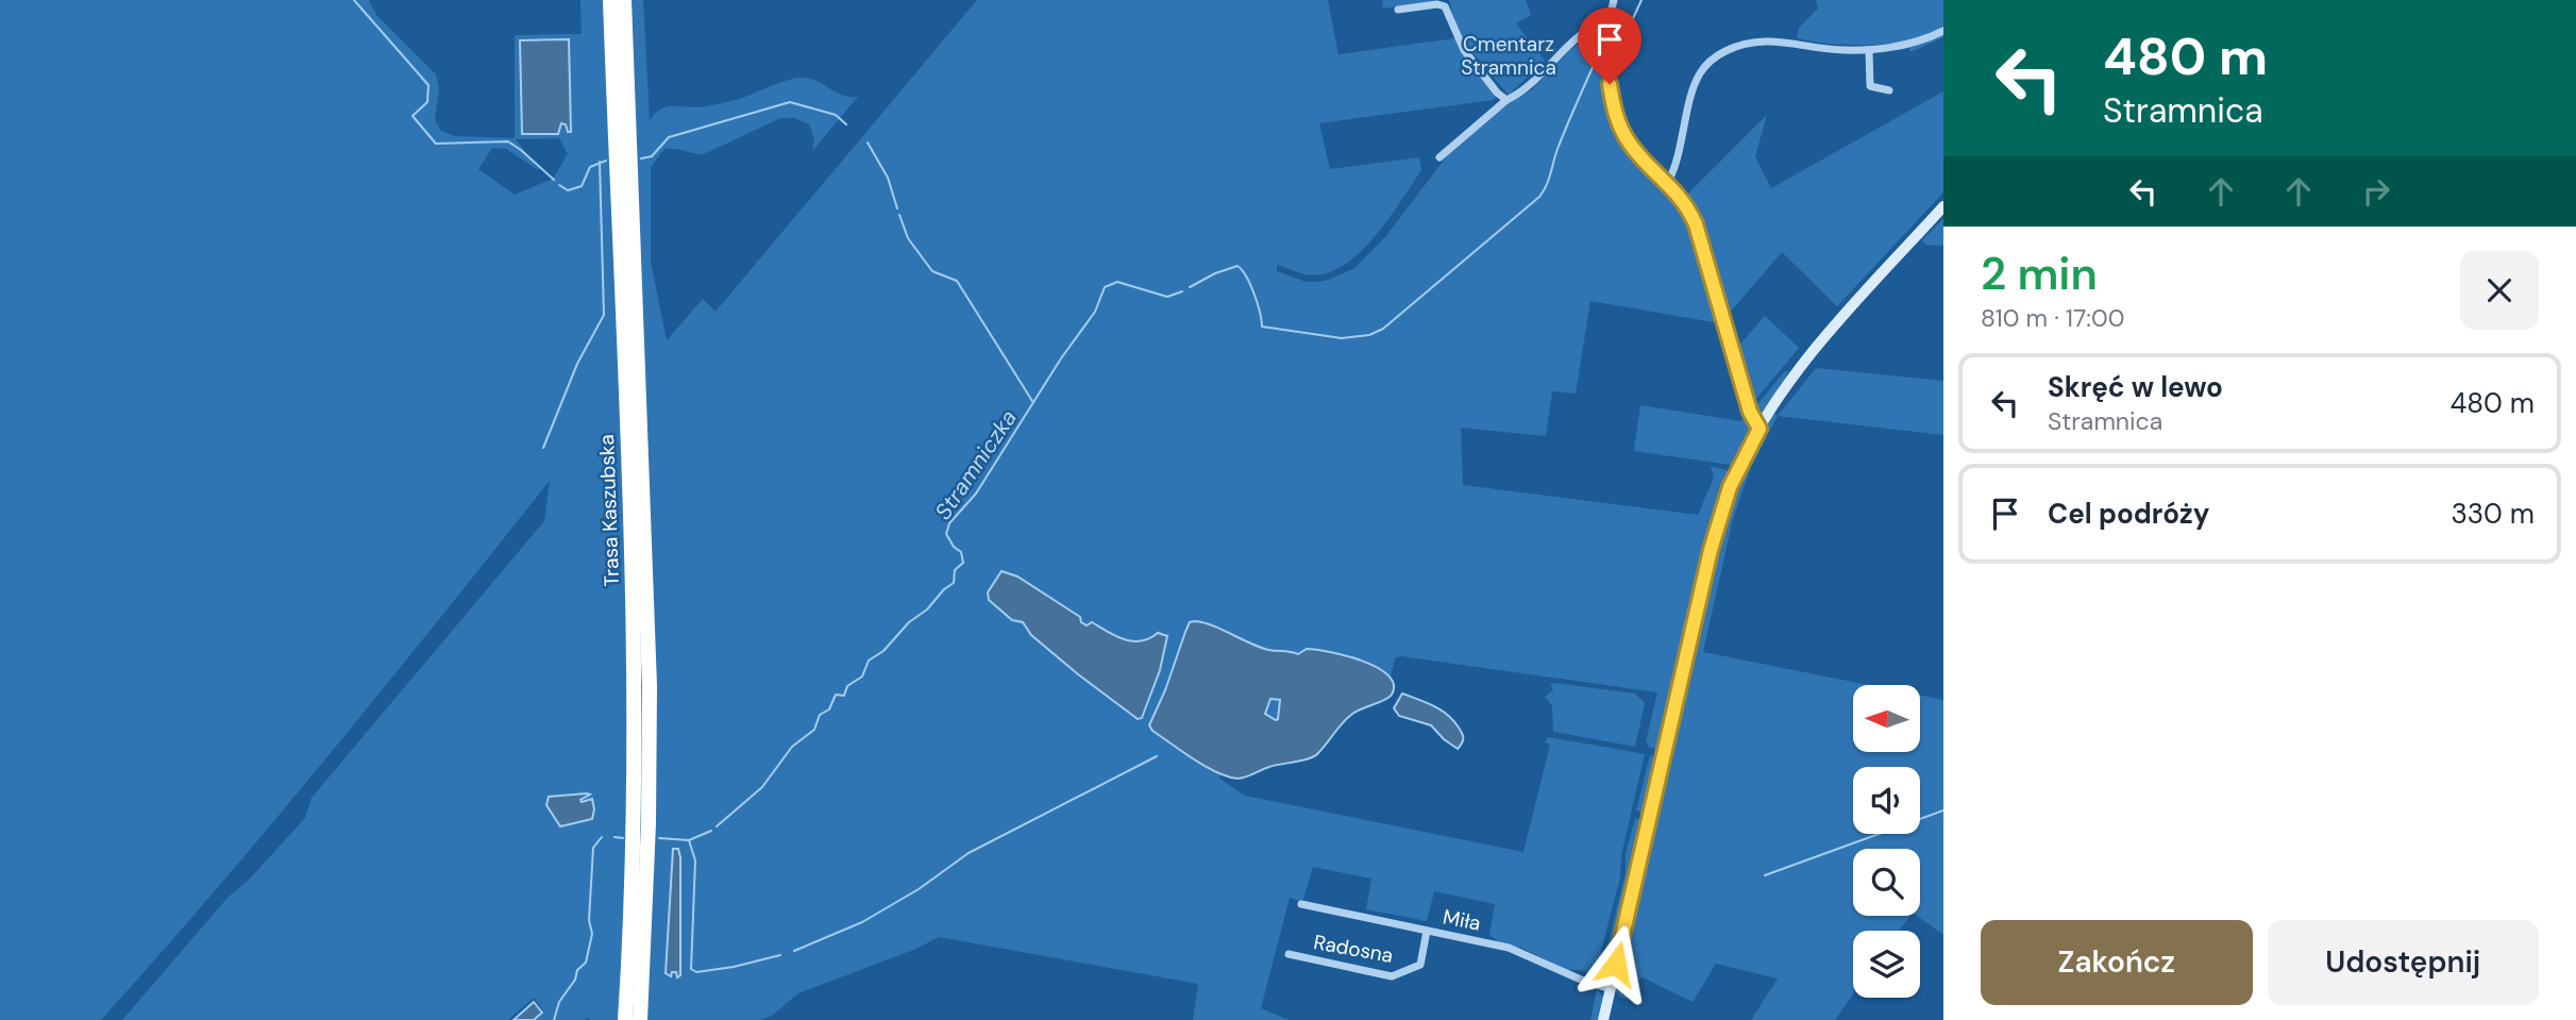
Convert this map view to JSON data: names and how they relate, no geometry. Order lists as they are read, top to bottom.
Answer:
{
  "streets": {
    "highway": ["Trasa Kaszubska"],
    "street": ["Miła", "Radosna"]
  },
  "crossings": [
    ["Miła", "Radosna"]
  ],
  "water": ["Stramniczka"],
  "parks": ["Cmentarz Stramnica"],
  "north": "left",
  "page": {
    "turn": ["480 m", "Stramnica"],
    "heading": ["2 min", "810 m · 17:00"],
    "list": [
      {
        "name": "Skręć w lewo",
        "note": "Stramnica",
        "value": "480 m"
      },
      {
        "name": "Cel podróży",
        "value": "330 m"
      }
    ],
    "buttons": ["Zakończ", "Udostępnij"]
  }
}
